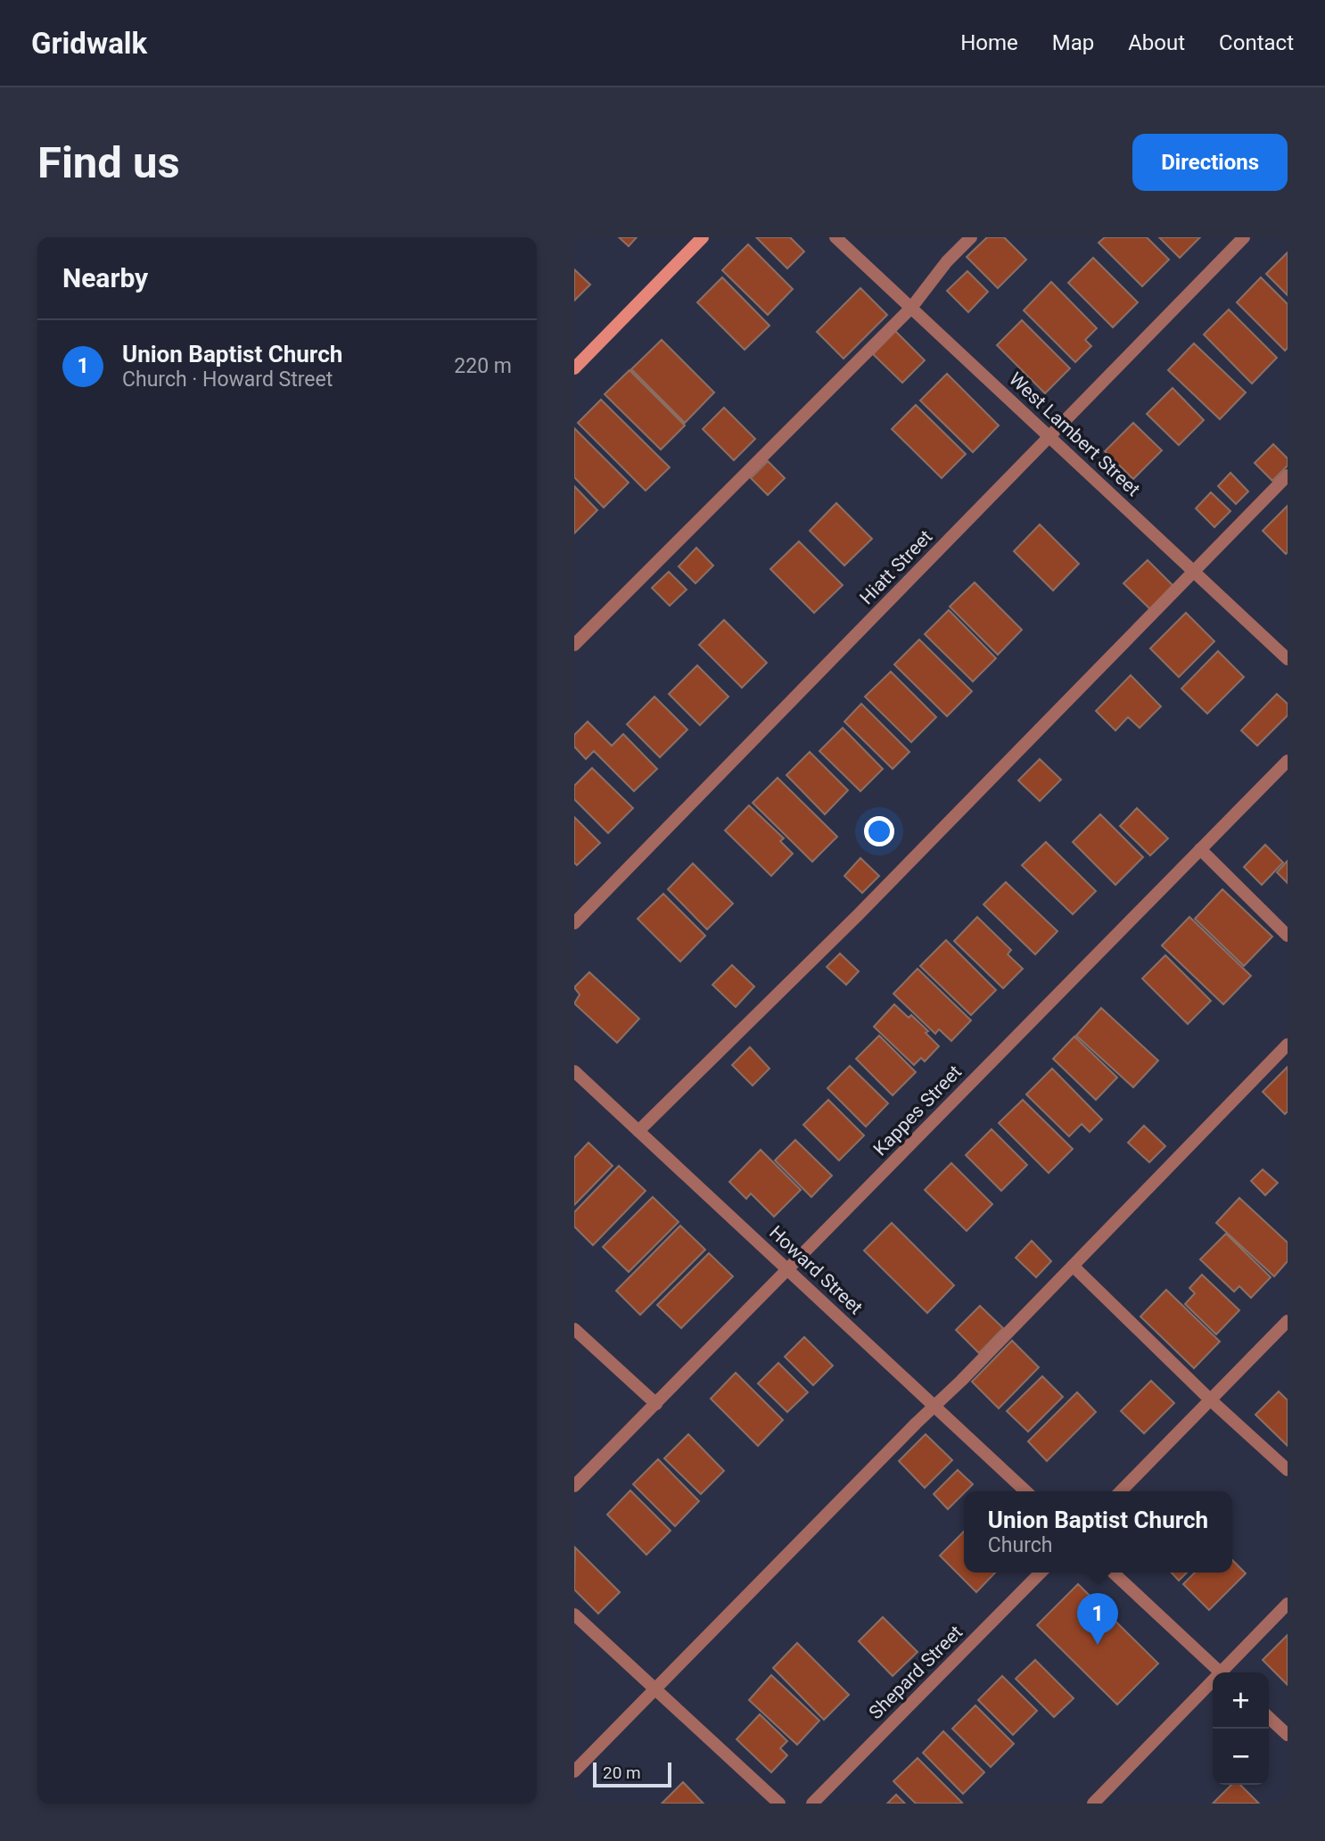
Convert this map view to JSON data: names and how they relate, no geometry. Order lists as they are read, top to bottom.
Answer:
{
  "streets": {
    "street": [
      "West Lambert Street",
      "Hiatt Street",
      "Kappes Street",
      "Howard Street",
      "Shepard Street"
    ]
  },
  "crossings": [
    ["West Lambert Street", "Hiatt Street"],
    ["Kappes Street", "Howard Street"]
  ],
  "scale_bar": "20 m",
  "page": {
    "header": "Gridwalk",
    "nav": [
      "Home",
      "Map",
      "About",
      "Contact"
    ],
    "buttons": "Directions",
    "title": "Find us",
    "heading": "Nearby",
    "list": [
      {
        "mark": "1",
        "name": "Union Baptist Church",
        "note": "Church · Howard Street",
        "value": "220 m"
      }
    ],
    "popup": ["Union Baptist Church", "Church"],
    "pins": "1",
    "map_buttons": ["+", "−"],
    "scale": "20 m"
  }
}
